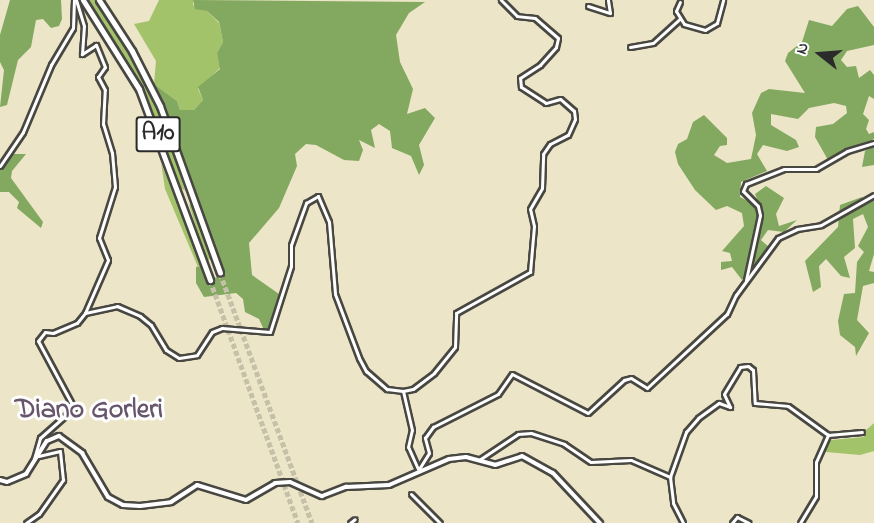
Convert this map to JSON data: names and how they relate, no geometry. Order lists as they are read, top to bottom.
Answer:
{
  "streets": {
    "highway": ["A10"]
  },
  "districts": ["Diano Gorleri"],
  "north": "left"
}
